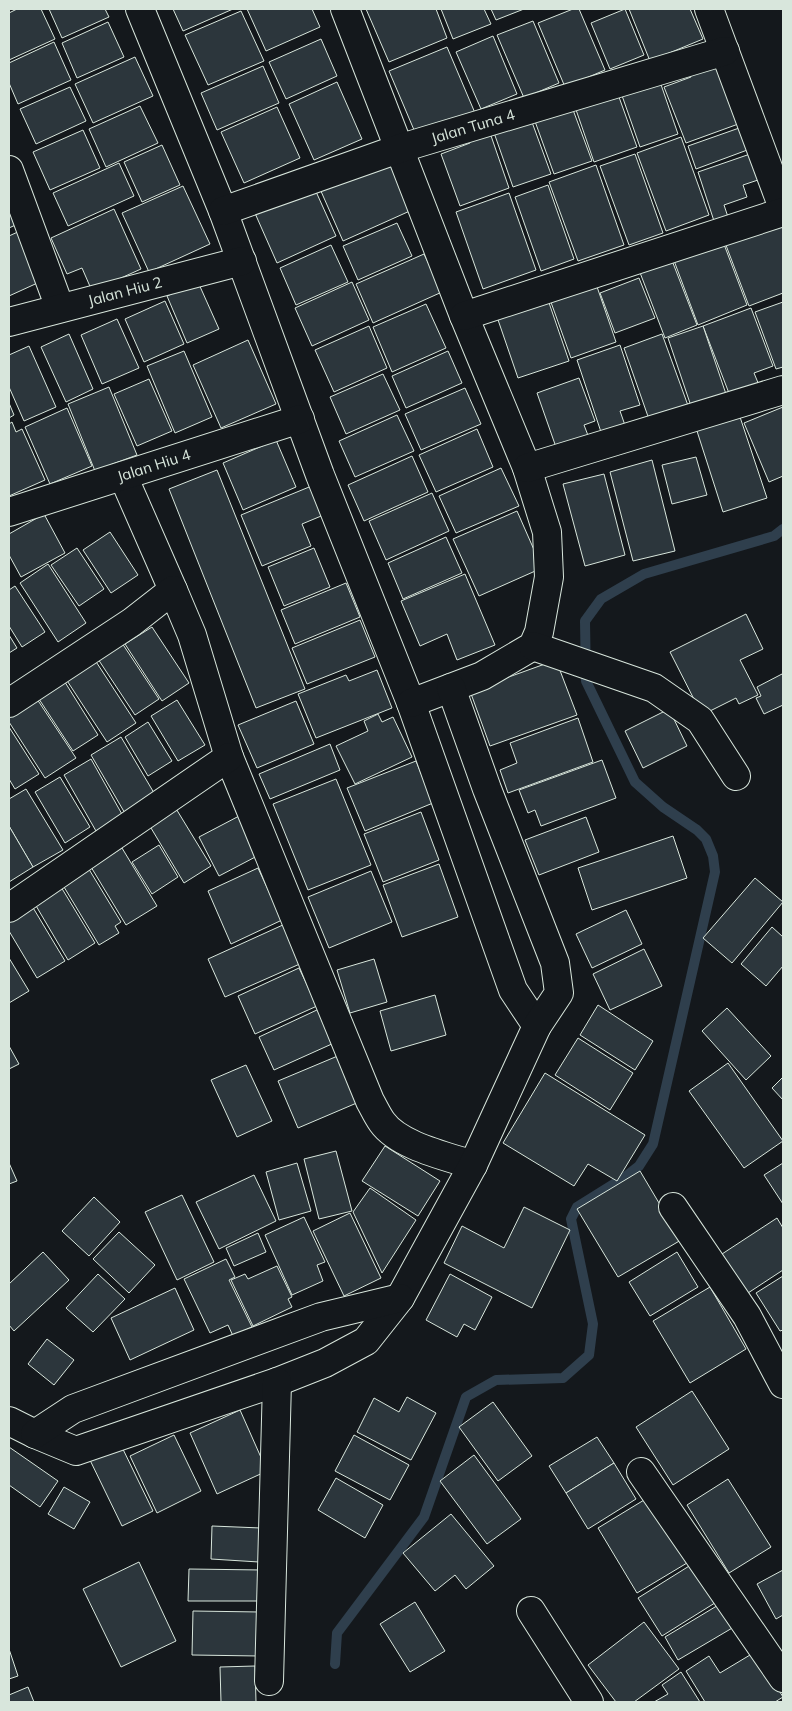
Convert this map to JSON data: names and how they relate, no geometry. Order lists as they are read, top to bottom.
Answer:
{
  "streets": {
    "street": ["Jalan Tuna 4", "Jalan Hiu 2", "Jalan Hiu 4"]
  }
}
